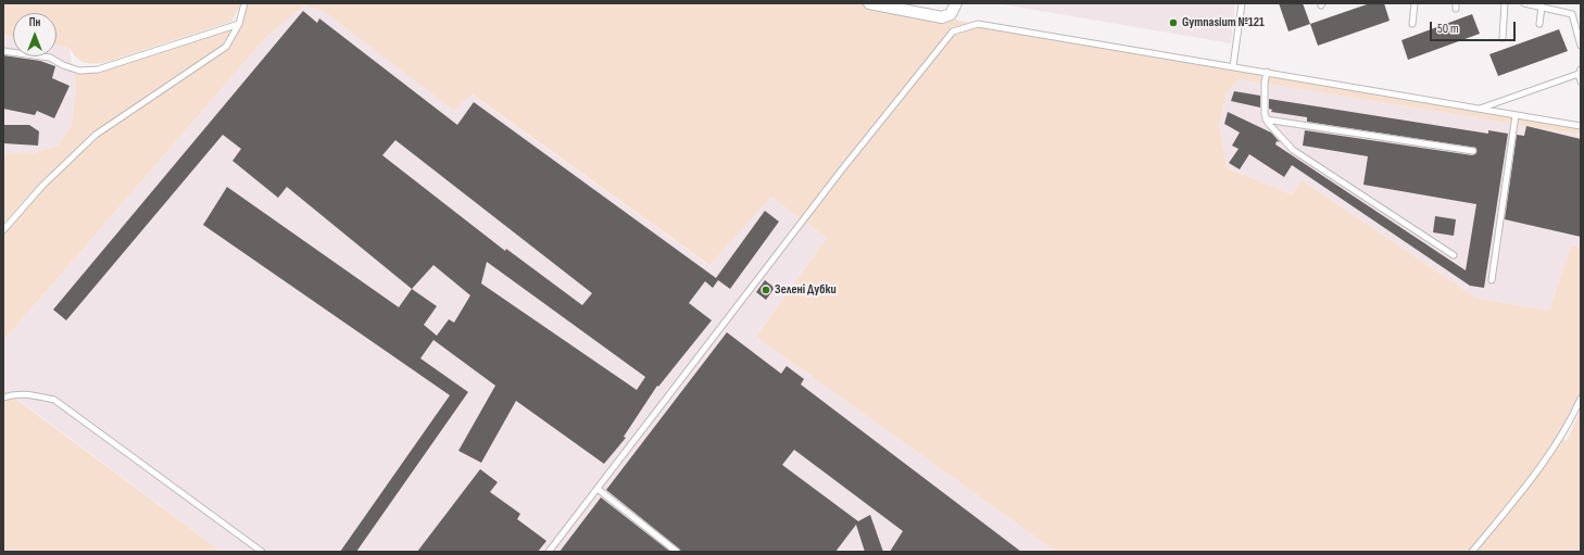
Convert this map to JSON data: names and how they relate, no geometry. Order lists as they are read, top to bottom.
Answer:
{
  "places": ["Gymnasium №121", "Зелені Дубки"],
  "scale_bar": "50 m",
  "north": "top"
}
